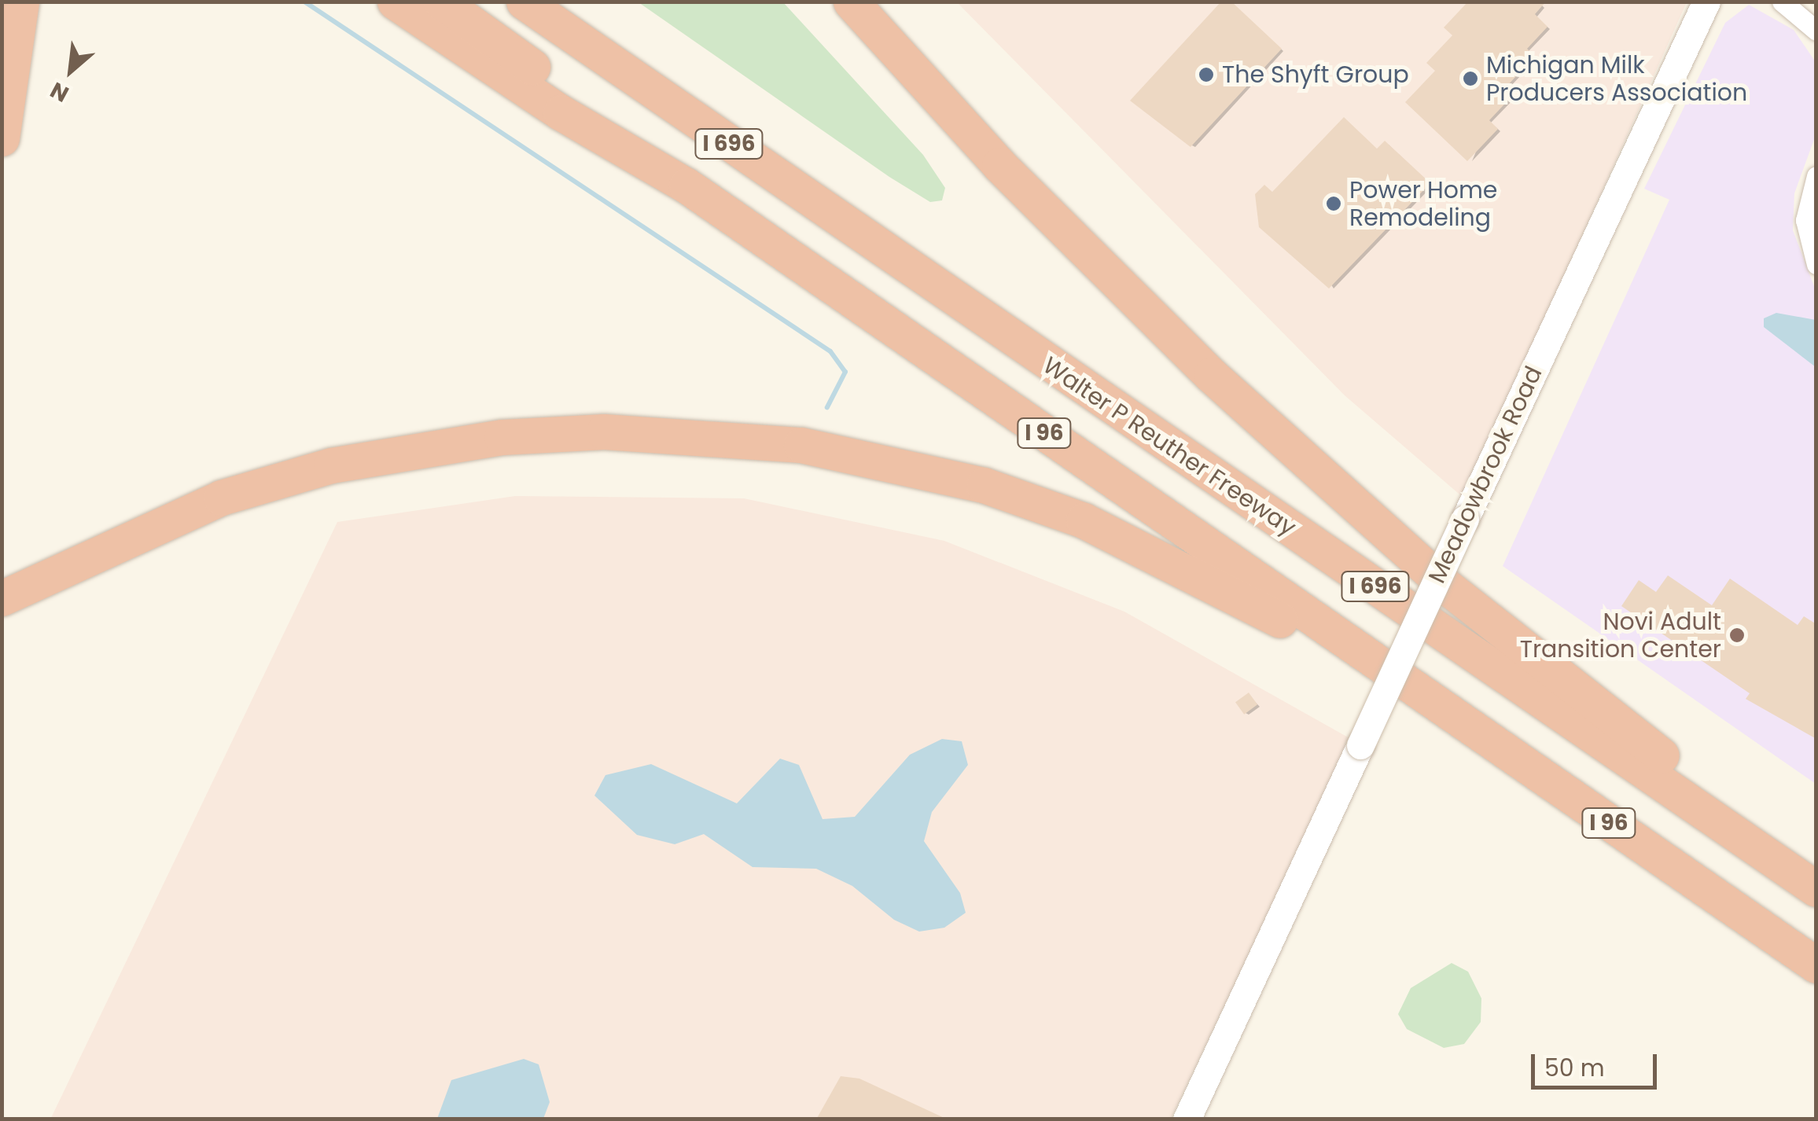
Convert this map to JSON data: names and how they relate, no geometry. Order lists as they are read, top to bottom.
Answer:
{
  "streets": {
    "highway": ["I 696", "I 96", "Walter P Reuther Freeway"],
    "street": ["Meadowbrook Road"]
  },
  "places": [
    "The Shyft Group",
    "Michigan Milk Producers Association",
    "Power Home Remodeling",
    "Novi Adult Transition Center"
  ],
  "scale_bar": "50 m",
  "north": "bottom left"
}
